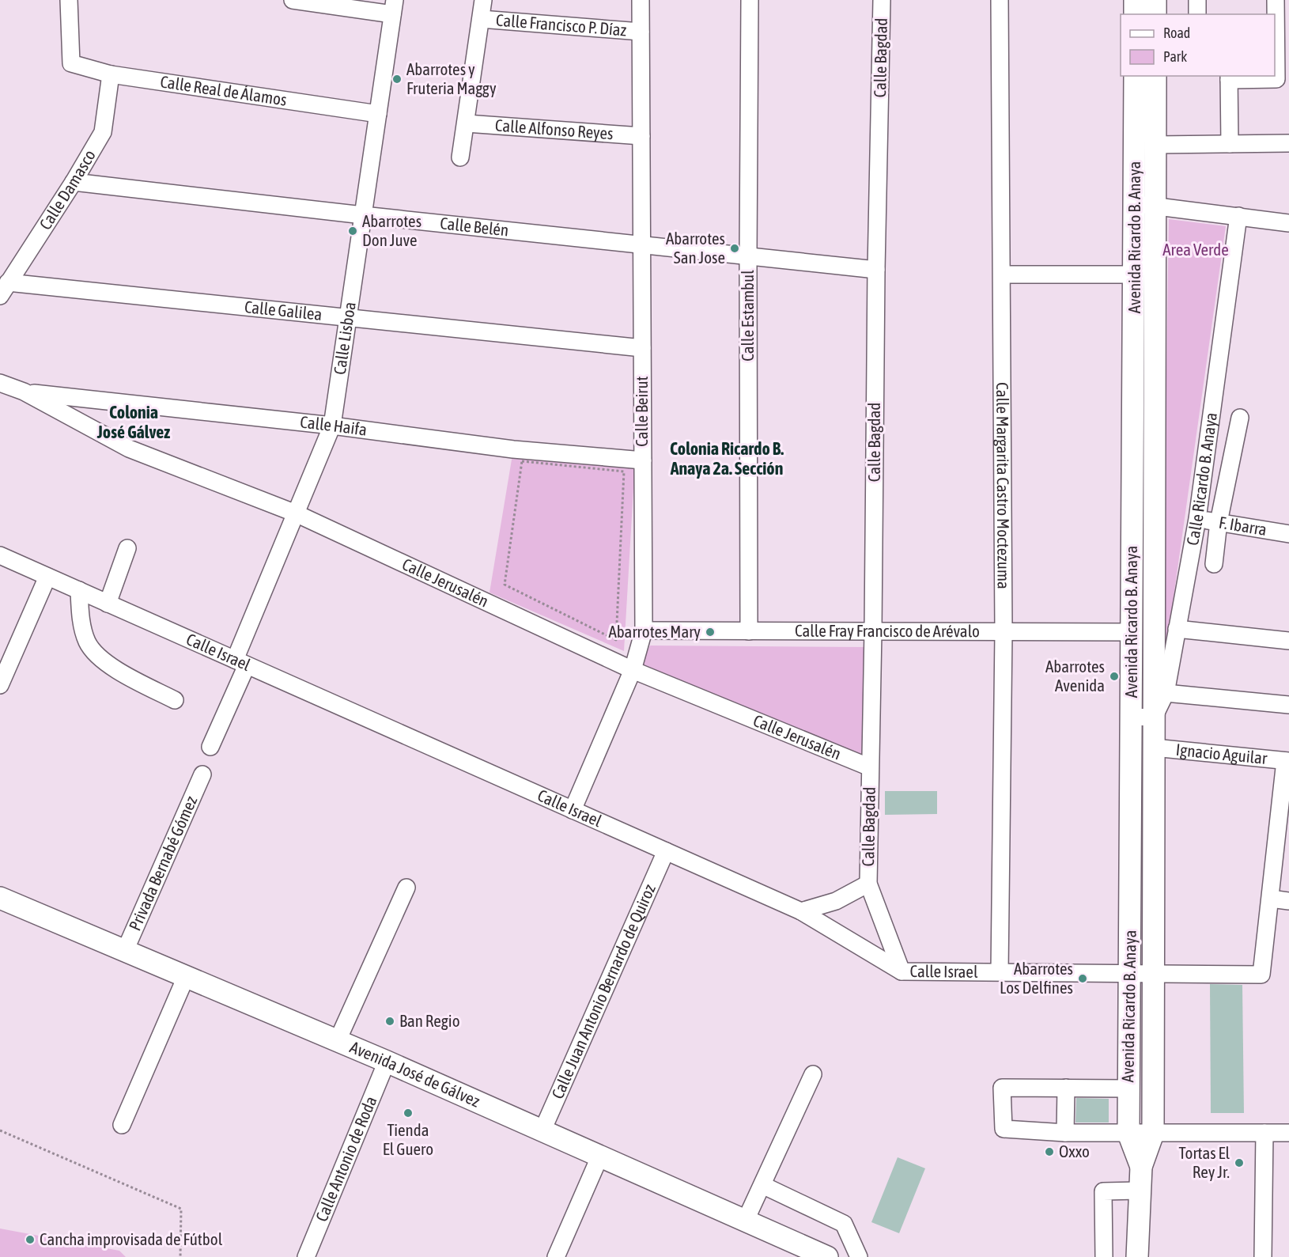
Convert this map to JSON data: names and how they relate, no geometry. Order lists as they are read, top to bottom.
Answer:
{
  "streets": {
    "main road": ["Avenida Ricardo B. Anaya", "Avenida José de Gálvez"],
    "street": [
      "Calle Francisco P. Díaz",
      "Calle Bagdad",
      "Calle Real de Álamos",
      "Calle Alfonso Reyes",
      "Calle Damasco",
      "Calle Belén",
      "Calle Galilea",
      "Calle Estambul",
      "Calle Lisboa",
      "Calle Beirut",
      "Calle Haifa",
      "Calle Ricardo B. Anaya",
      "Calle Margarita Castro Moctezuma",
      "F. Ibarra",
      "Calle Jerusalén",
      "Calle Fray Francisco de Arévalo",
      "Calle Israel",
      "Ignacio Aguilar",
      "Privada Bernabé Gómez",
      "Calle Juan Antonio Bernardo de Quiroz",
      "Calle Antonio de Roda"
    ]
  },
  "crossings": [
    ["Calle Francisco P. Díaz", "Calle Beirut"],
    ["Calle Bagdad", "Calle Belén"],
    ["Calle Bagdad", "Calle Jerusalén"],
    ["Calle Bagdad", "Calle Fray Francisco de Arévalo"],
    ["Calle Bagdad", "Calle Israel"],
    ["Calle Real de Álamos", "Calle Damasco"],
    ["Calle Real de Álamos", "Calle Lisboa"],
    ["Calle Alfonso Reyes", "Calle Beirut"],
    ["Calle Damasco", "Calle Belén"],
    ["Calle Damasco", "Calle Galilea"],
    ["Calle Belén", "Calle Estambul"],
    ["Calle Belén", "Calle Lisboa"],
    ["Calle Belén", "Calle Beirut"],
    ["Avenida Ricardo B. Anaya", "Calle Ricardo B. Anaya"],
    ["Avenida Ricardo B. Anaya", "Calle Fray Francisco de Arévalo"],
    ["Avenida Ricardo B. Anaya", "Calle Israel"],
    ["Avenida Ricardo B. Anaya", "Ignacio Aguilar"],
    ["Calle Galilea", "Calle Lisboa"],
    ["Calle Galilea", "Calle Beirut"],
    ["Calle Estambul", "Calle Fray Francisco de Arévalo"],
    ["Calle Lisboa", "Calle Haifa"],
    ["Calle Lisboa", "Calle Jerusalén"],
    ["Calle Lisboa", "Calle Israel"],
    ["Calle Beirut", "Calle Haifa"],
    ["Calle Beirut", "Calle Jerusalén"],
    ["Calle Beirut", "Calle Fray Francisco de Arévalo"],
    ["Calle Beirut", "Calle Israel"],
    ["Calle Haifa", "Calle Jerusalén"],
    ["Calle Ricardo B. Anaya", "F. Ibarra"],
    ["Calle Margarita Castro Moctezuma", "Calle Fray Francisco de Arévalo"],
    ["Calle Margarita Castro Moctezuma", "Calle Israel"],
    ["Calle Israel", "Calle Juan Antonio Bernardo de Quiroz"],
    ["Privada Bernabé Gómez", "Avenida José de Gálvez"],
    ["Calle Juan Antonio Bernardo de Quiroz", "Avenida José de Gálvez"],
    ["Avenida José de Gálvez", "Calle Antonio de Roda"]
  ],
  "districts": ["Colonia José Gálvez", "Colonia Ricardo B. Anaya 2a. Sección"],
  "parks": ["Area Verde"],
  "places": [
    "Abarrotes y Fruteria Maggy",
    "Abarrotes Don Juve",
    "Abarrotes San Jose",
    "Abarrotes Mary",
    "Abarrotes Avenida",
    "Abarrotes Los Delfines",
    "Ban Regio",
    "Tienda El Guero",
    "Oxxo",
    "Tortas El Rey Jr.",
    "Cancha improvisada de Fútbol"
  ],
  "legend": ["Road", "Park"]
}
